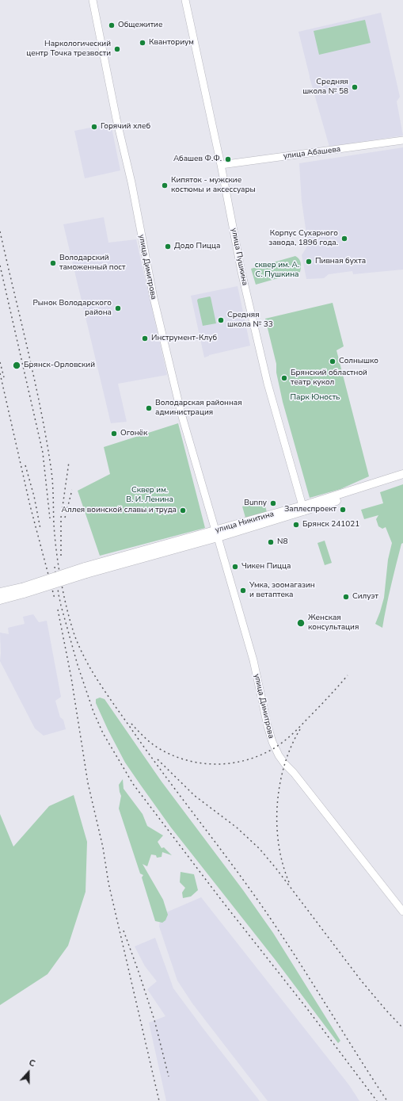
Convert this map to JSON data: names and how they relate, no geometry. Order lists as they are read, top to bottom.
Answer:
{
  "streets": {
    "main road": [
      "улица Абашева",
      "улица Пушкина",
      "улица Димитрова",
      "улица Никитина"
    ]
  },
  "crossings": [
    ["улица Абашева", "улица Пушкина"],
    ["улица Пушкина", "улица Никитина"],
    ["улица Димитрова", "улица Никитина"]
  ],
  "parks": ["сквер им. А. С. Пушкина", "Парк Юность", "Сквер им. В. И. Ленина"],
  "places": [
    "Общежитие",
    "Кванториум",
    "Наркологический центр Точка трезвости",
    "Средняя школа № 58",
    "Горячий хлеб",
    "Абашев Ф.Ф.",
    "Кипяток - мужские костюмы и аксессуары",
    "Корпус Сухарного завода, 1896 года.",
    "Додо Пицца",
    "Пивная бухта",
    "Володарский таможенный пост",
    "Рынок Володарского района",
    "Средняя школа № 33",
    "Инструмент-Клуб",
    "Солнышко",
    "Брянск-Орловский",
    "Брянский областной театр кукол",
    "Володарская районная администрация",
    "Огонёк",
    "Bunny",
    "Заплеспроект",
    "Аллея воинской славы и труда",
    "Брянск 241021",
    "N8",
    "Чикен Пицца",
    "Умка, зоомагазин и ветаптека",
    "Силуэт",
    "Женская консультация"
  ],
  "north": "top"
}
